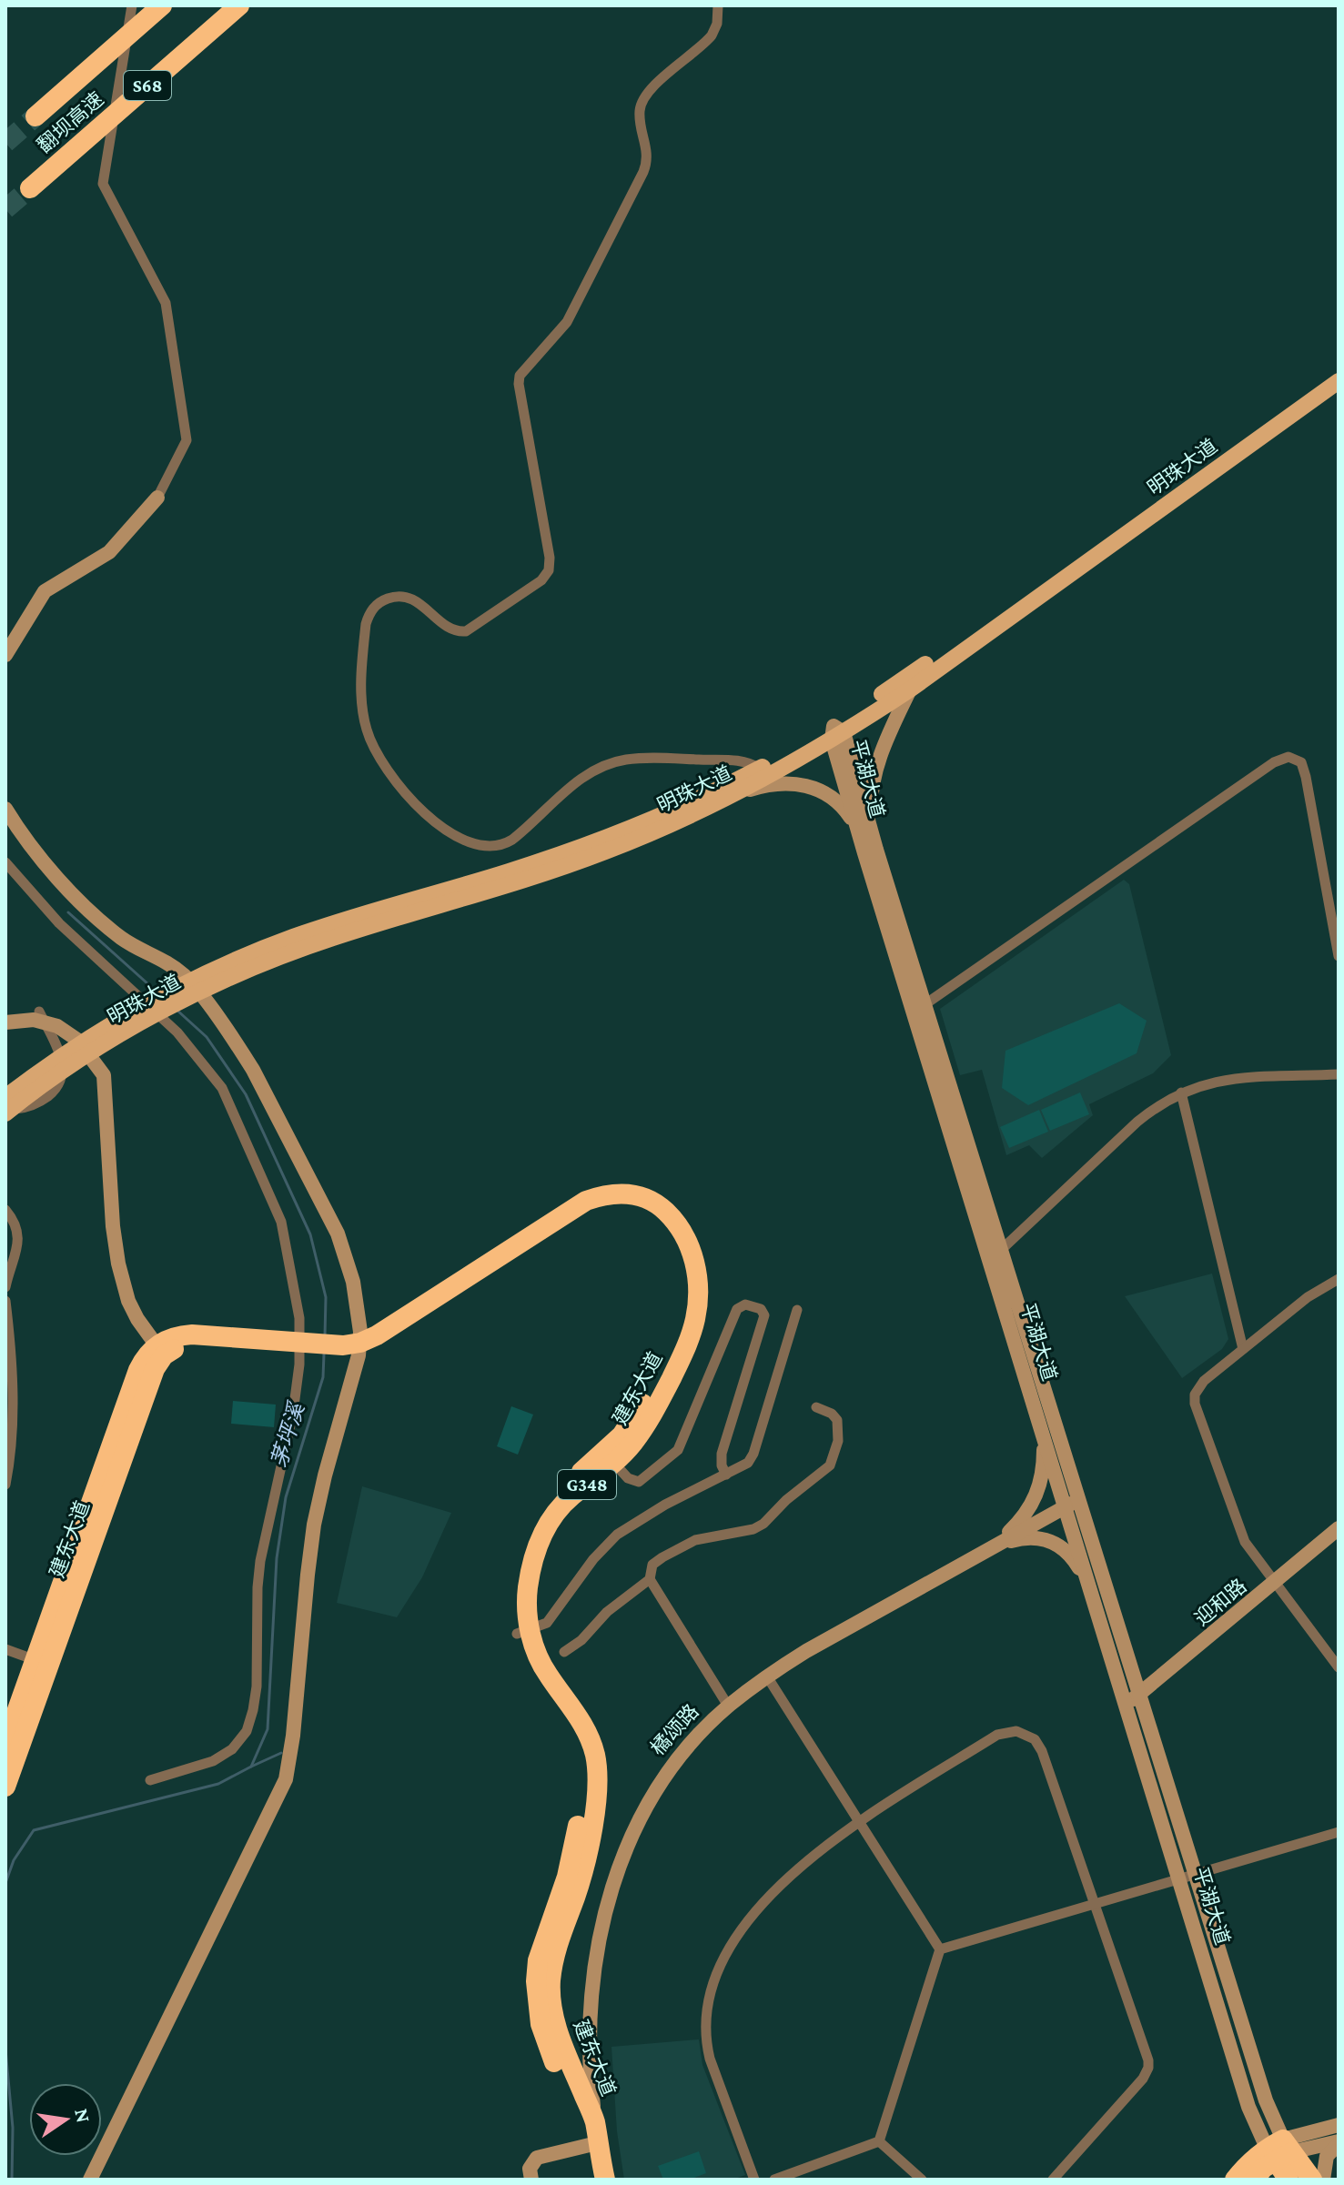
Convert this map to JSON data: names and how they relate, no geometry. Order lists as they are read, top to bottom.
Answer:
{
  "streets": {
    "highway": [
      "S68",
      "翻坝高速",
      "平湖大道",
      "建东大道",
      "G348",
      "橘颂路"
    ],
    "main road": ["明珠大道", "迎和路"]
  },
  "crossings": [
    ["明珠大道", "平湖大道"],
    ["平湖大道", "迎和路"],
    ["平湖大道", "橘颂路"],
    ["建东大道", "橘颂路"]
  ],
  "water": ["茅坪溪"],
  "north": "right"
}
